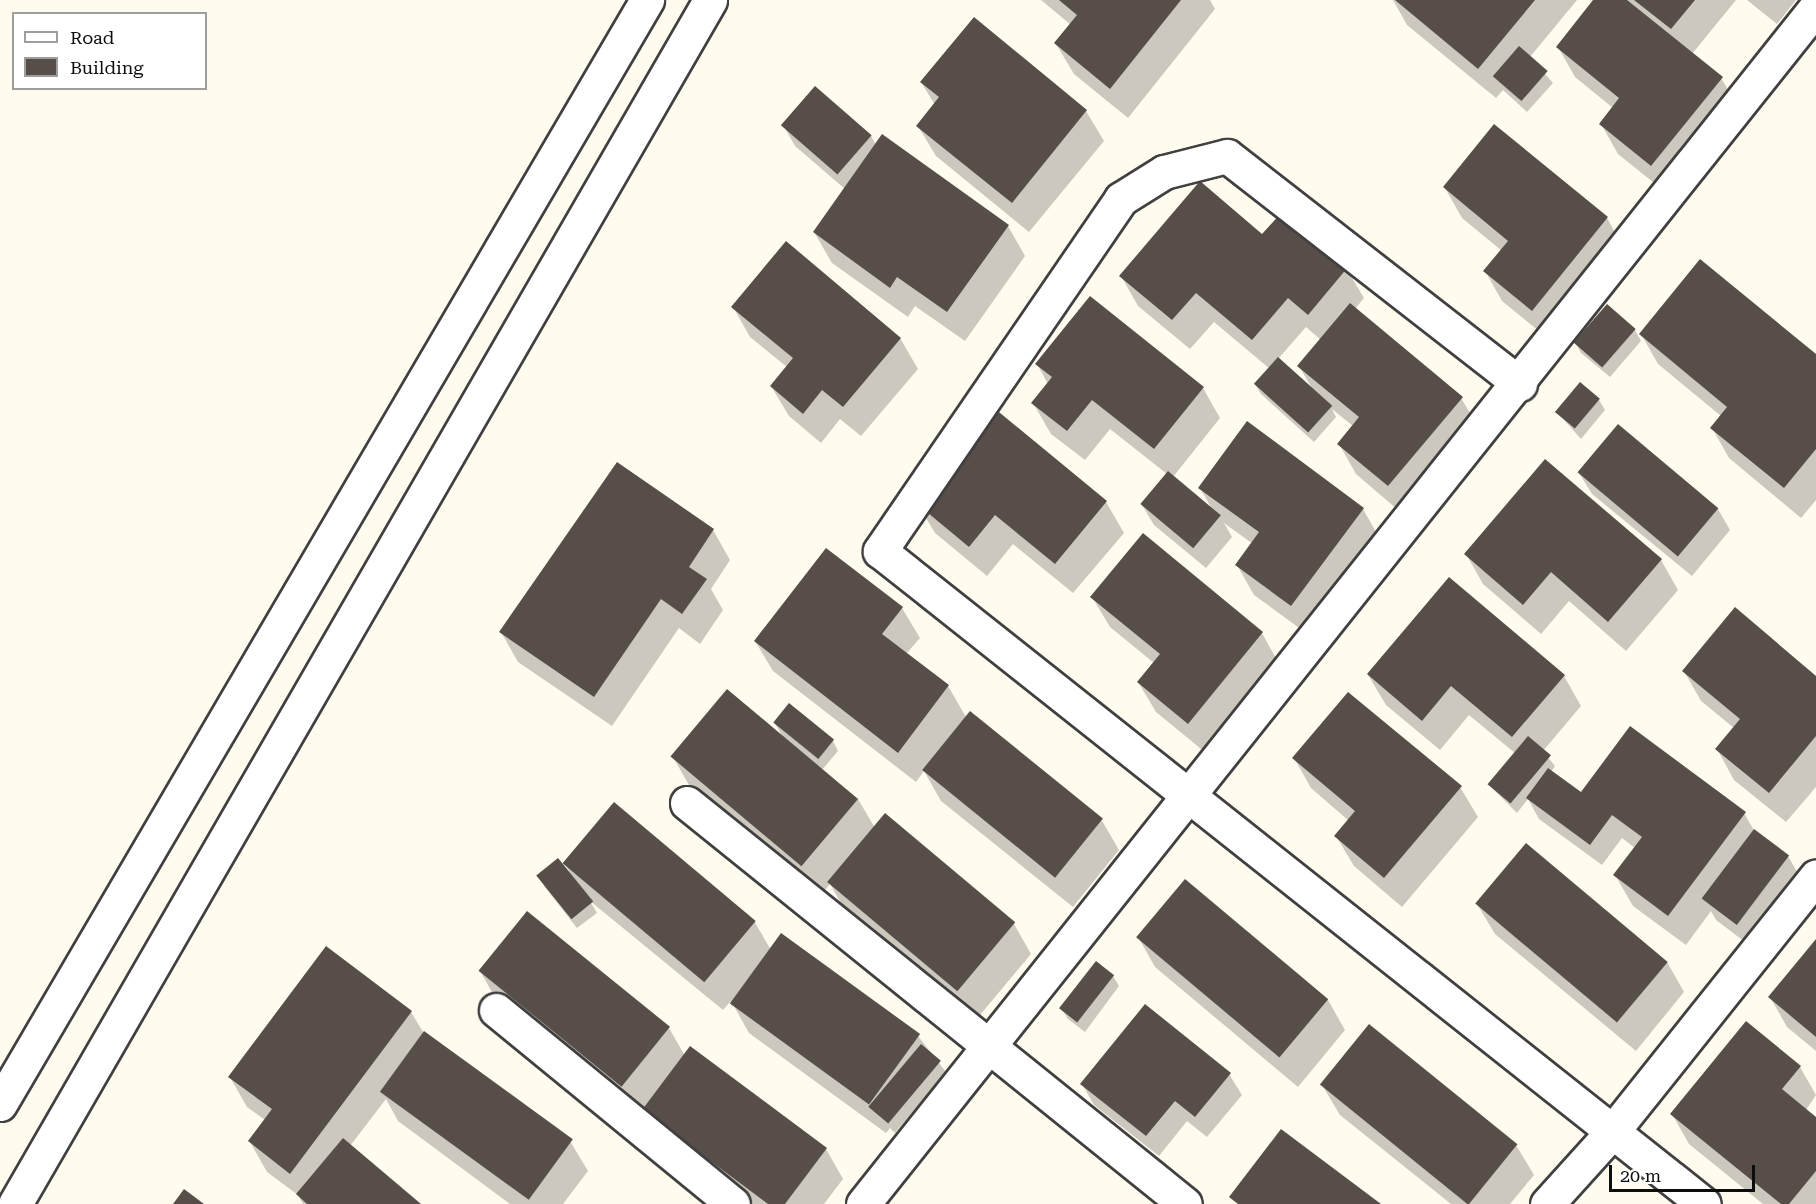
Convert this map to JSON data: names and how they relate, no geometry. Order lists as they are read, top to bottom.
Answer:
{
  "legend": ["Road", "Building"],
  "scale_bar": "20 m"
}
